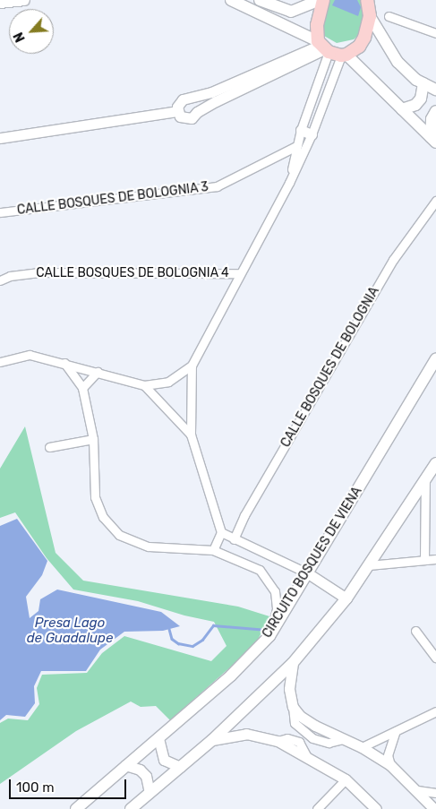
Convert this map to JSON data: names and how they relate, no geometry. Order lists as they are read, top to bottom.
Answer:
{
  "streets": {
    "main road": ["CIRCUITO BOSQUES DE VIENA"],
    "street": ["CALLE BOSQUES DE BOLOGNIA 3", "CALLE BOSQUES DE BOLOGNIA 4", "CALLE BOSQUES DE BOLOGNIA"]
  },
  "water": ["Presa Lago de Guadalupe"],
  "scale_bar": "100 m",
  "north": "bottom left"
}
